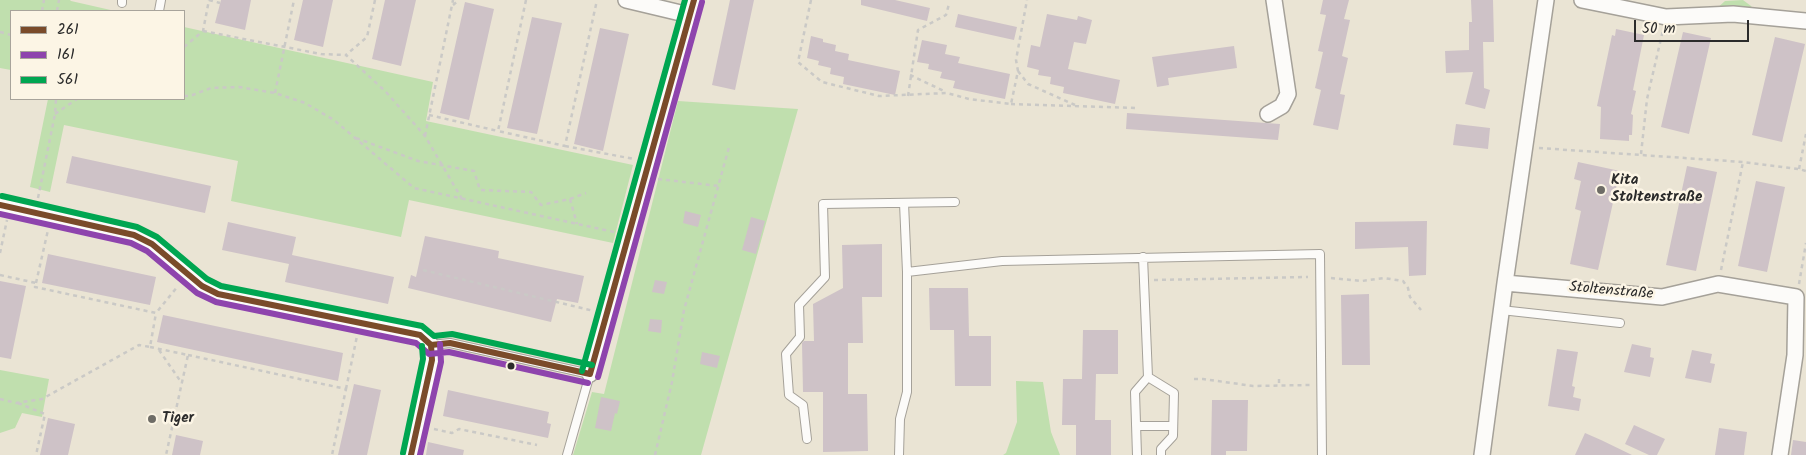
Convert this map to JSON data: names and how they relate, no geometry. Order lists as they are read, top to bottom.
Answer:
{
  "streets": {
    "street": ["Stoltenstraße"]
  },
  "places": ["Kita Stoltenstraße", "Tiger"],
  "lines": ["transit line 261", "transit line 561", "transit line 161"],
  "legend": ["261", "161", "561"],
  "scale_bar": "50 m"
}
